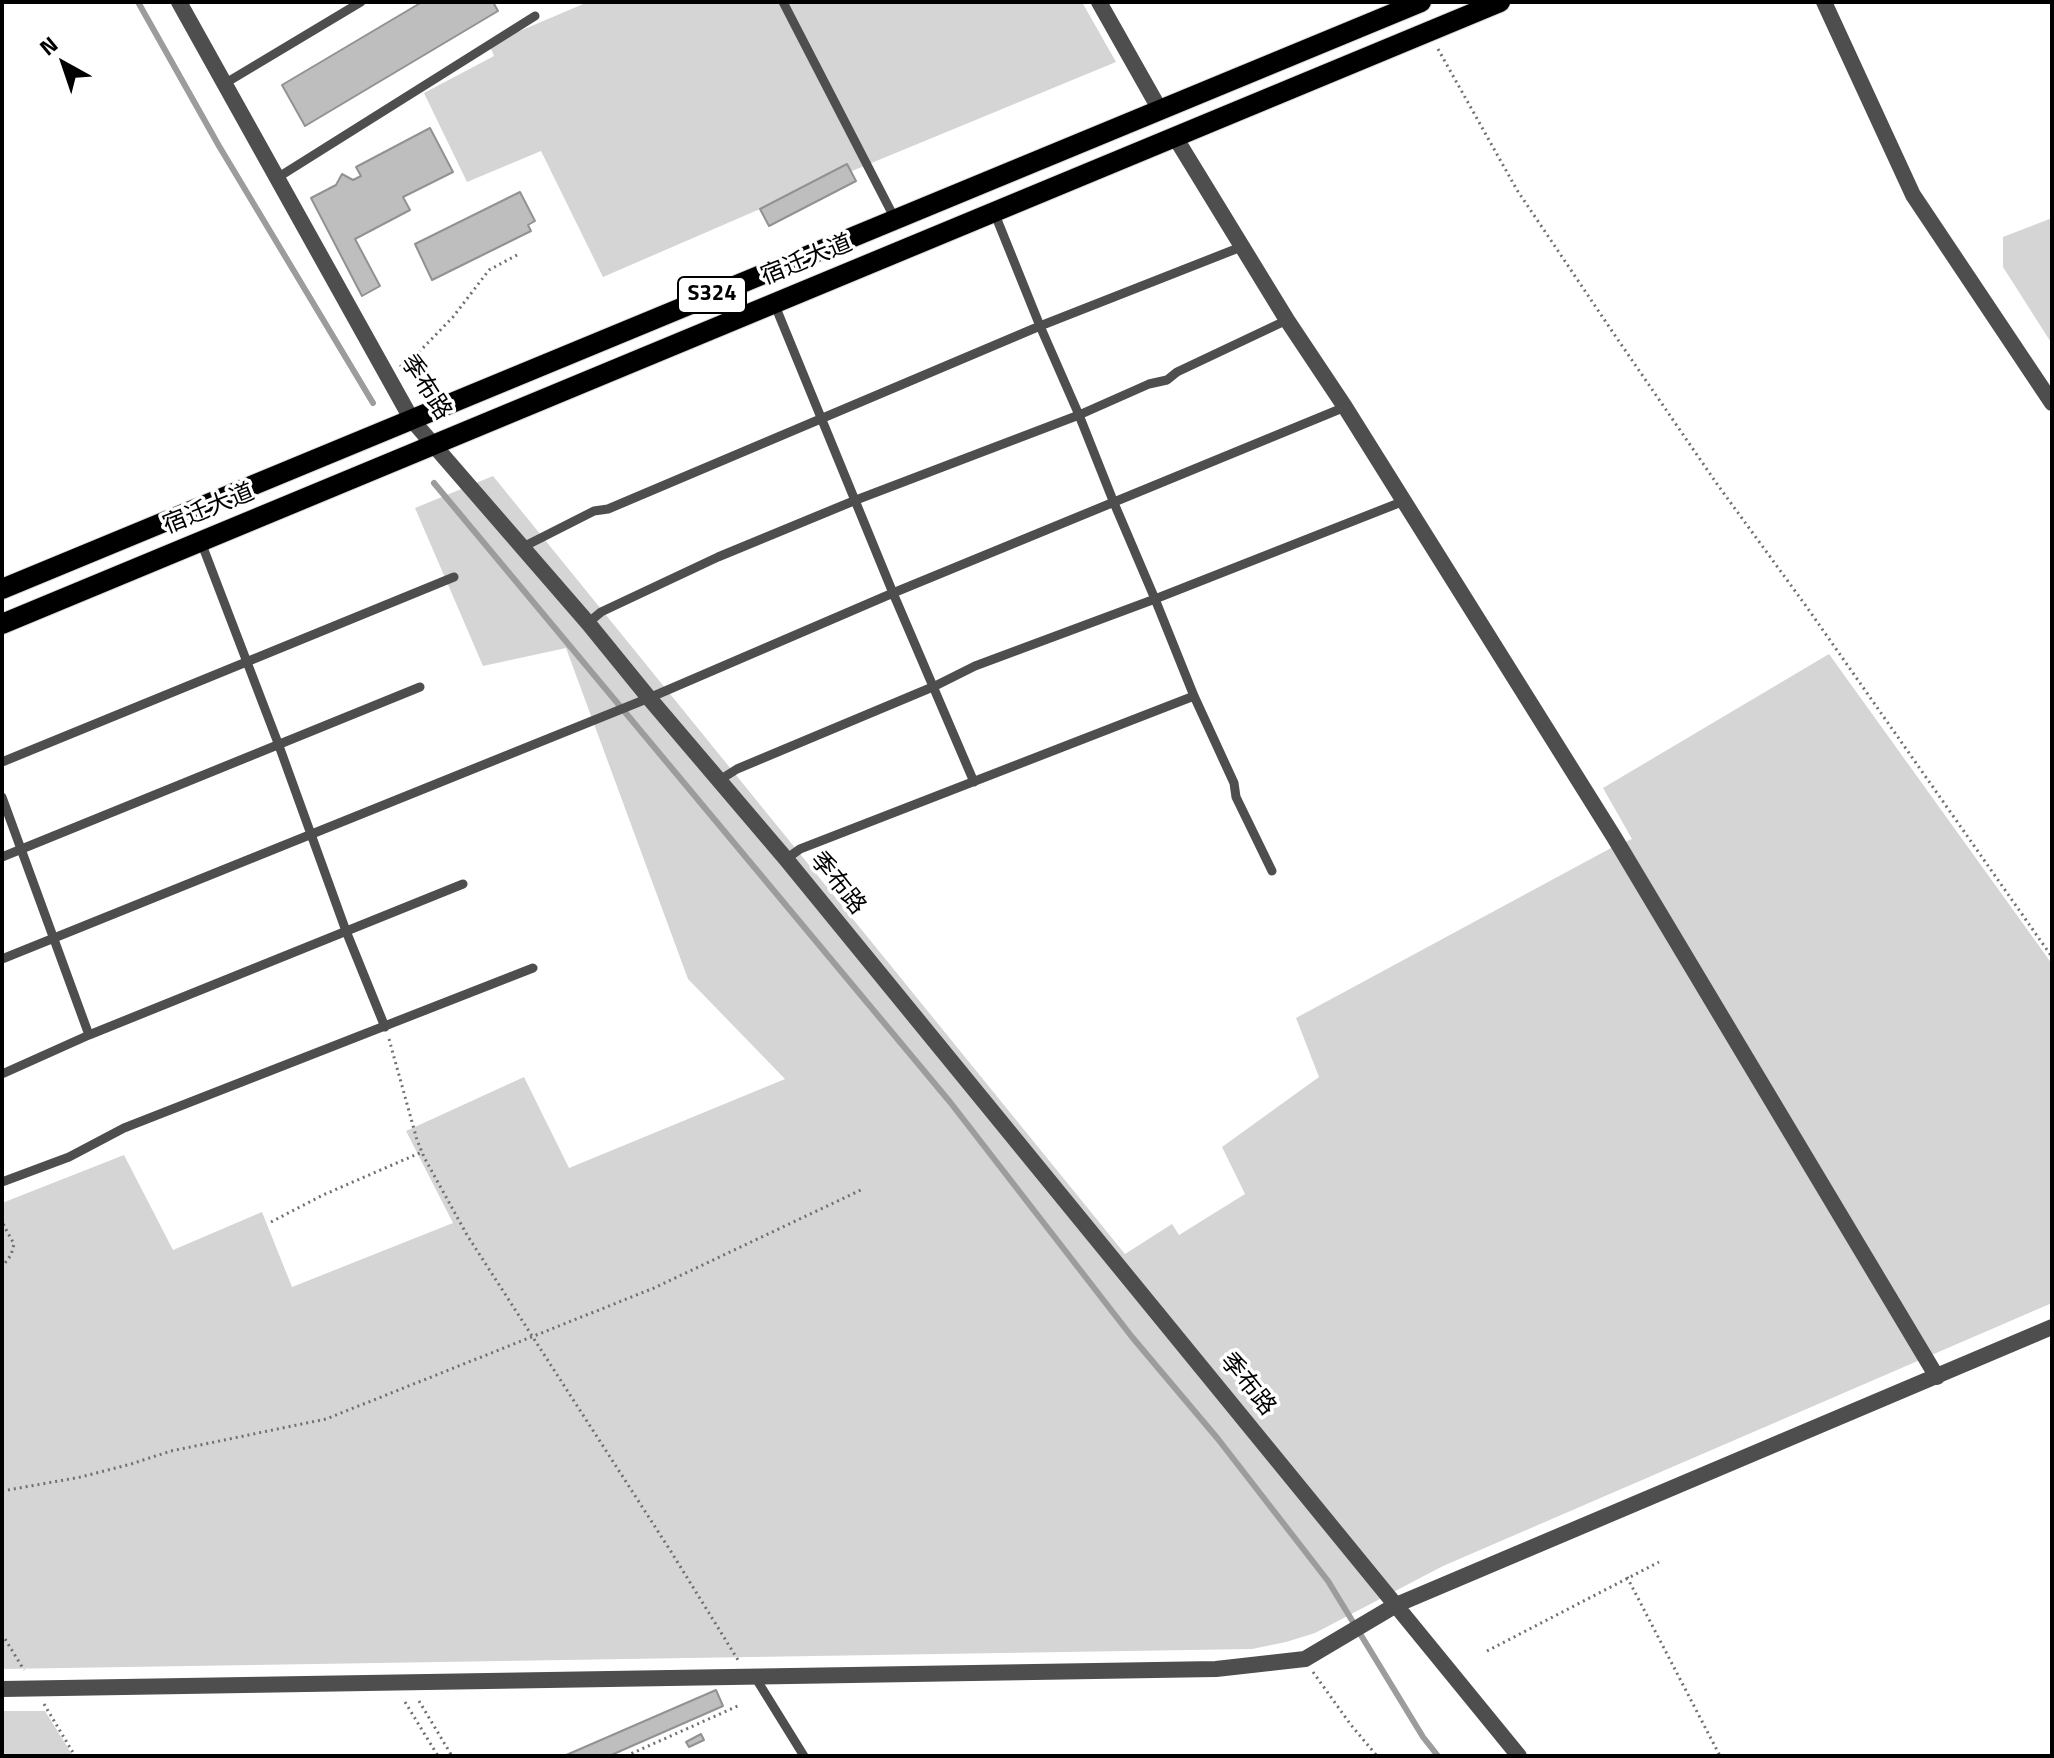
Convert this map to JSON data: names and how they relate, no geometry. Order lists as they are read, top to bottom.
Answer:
{
  "streets": {
    "main road": ["宿迁大道", "S324"],
    "street": ["季布路"]
  },
  "crossings": [
    ["宿迁大道", "季布路"]
  ],
  "north": "top left"
}
